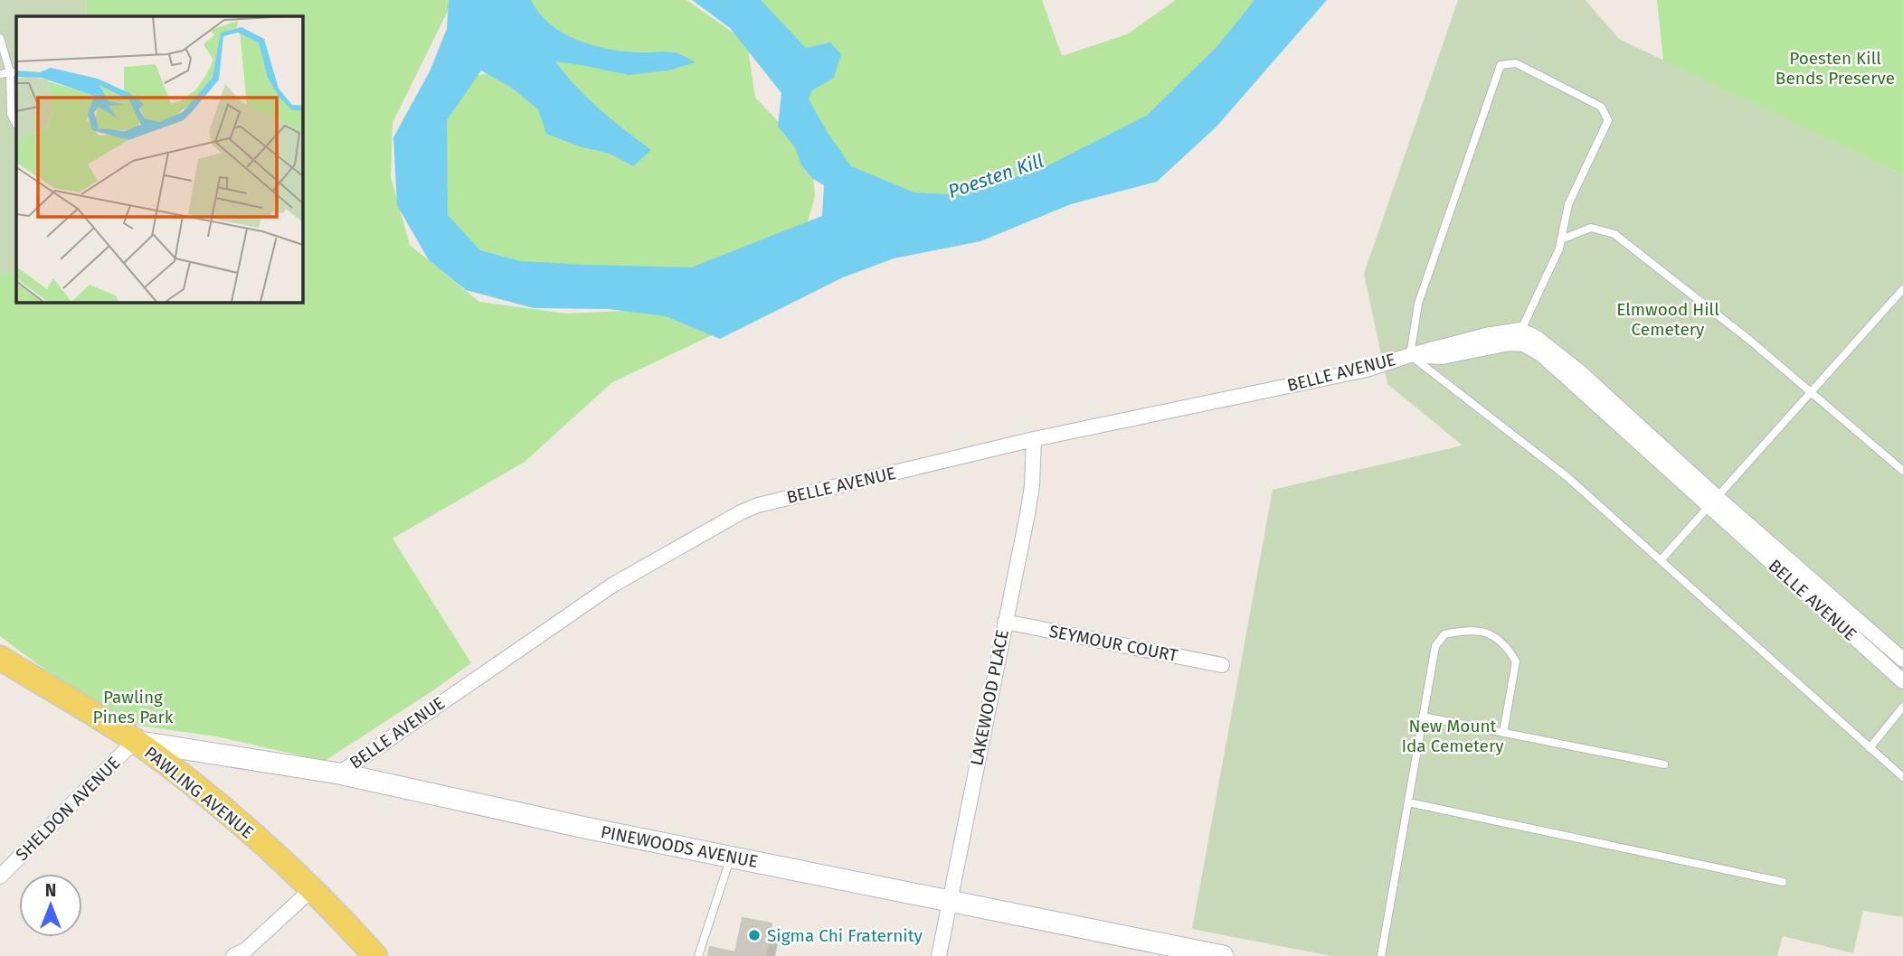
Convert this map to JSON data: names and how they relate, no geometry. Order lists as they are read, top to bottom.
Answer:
{
  "streets": {
    "main road": ["PAWLING AVENUE"],
    "street": [
      "BELLE AVENUE",
      "SEYMOUR COURT",
      "LAKEWOOD PLACE",
      "SHELDON AVENUE",
      "PINEWOODS AVENUE"
    ]
  },
  "crossings": [
    ["BELLE AVENUE", "LAKEWOOD PLACE"],
    ["BELLE AVENUE", "PINEWOODS AVENUE"],
    ["SEYMOUR COURT", "LAKEWOOD PLACE"],
    ["LAKEWOOD PLACE", "PINEWOODS AVENUE"],
    ["PAWLING AVENUE", "SHELDON AVENUE"],
    ["PAWLING AVENUE", "PINEWOODS AVENUE"],
    ["SHELDON AVENUE", "PINEWOODS AVENUE"]
  ],
  "water": ["Poesten Kill"],
  "parks": [
    "Poesten Kill Bends Preserve",
    "Elmwood Hill Cemetery",
    "Pawling Pines Park",
    "New Mount Ida Cemetery"
  ],
  "places": ["Sigma Chi Fraternity"],
  "north": "top"
}
